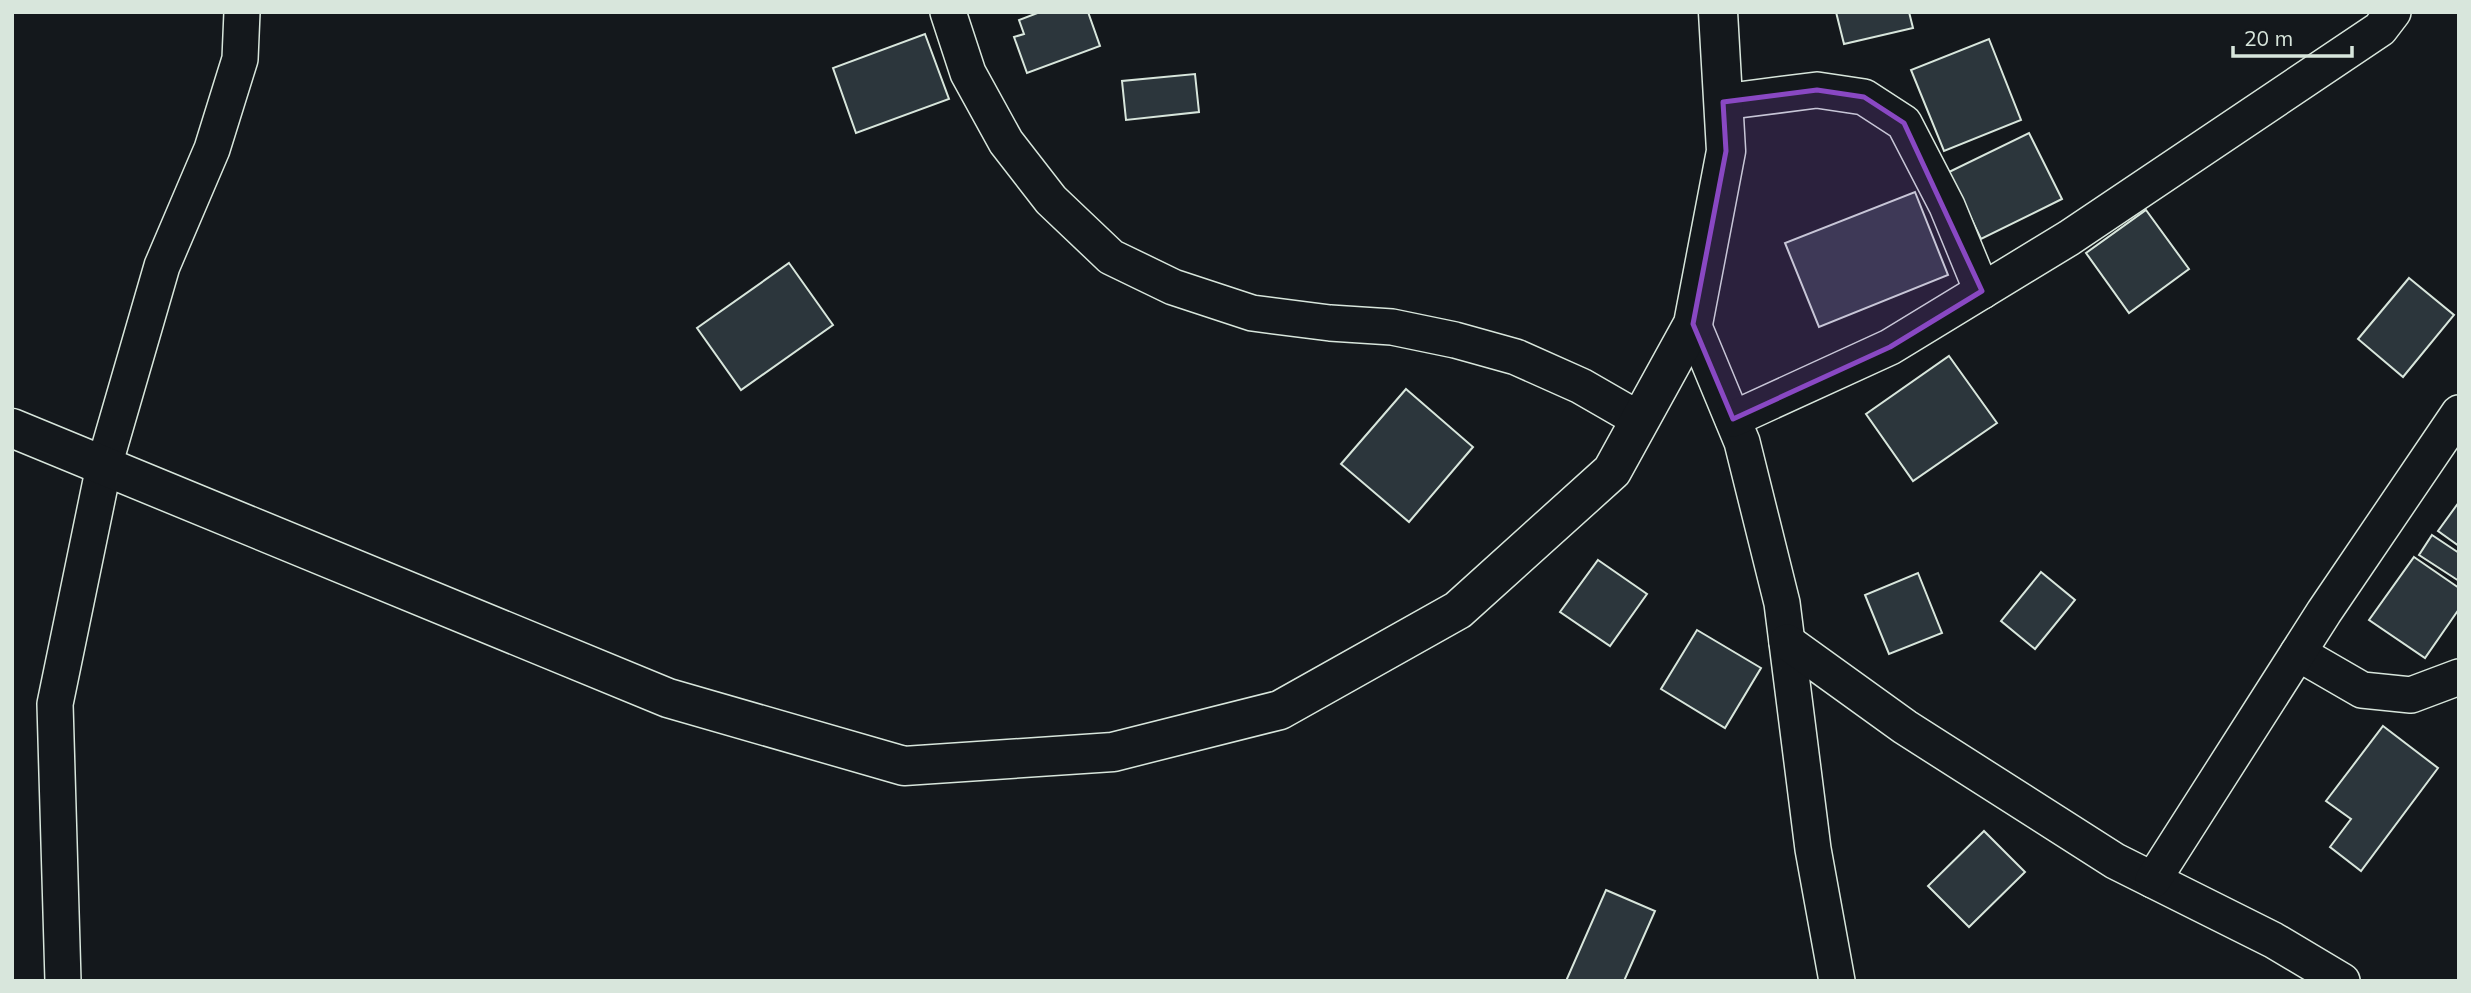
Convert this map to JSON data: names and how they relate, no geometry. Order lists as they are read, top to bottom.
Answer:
{
  "scale_bar": "20 m"
}
